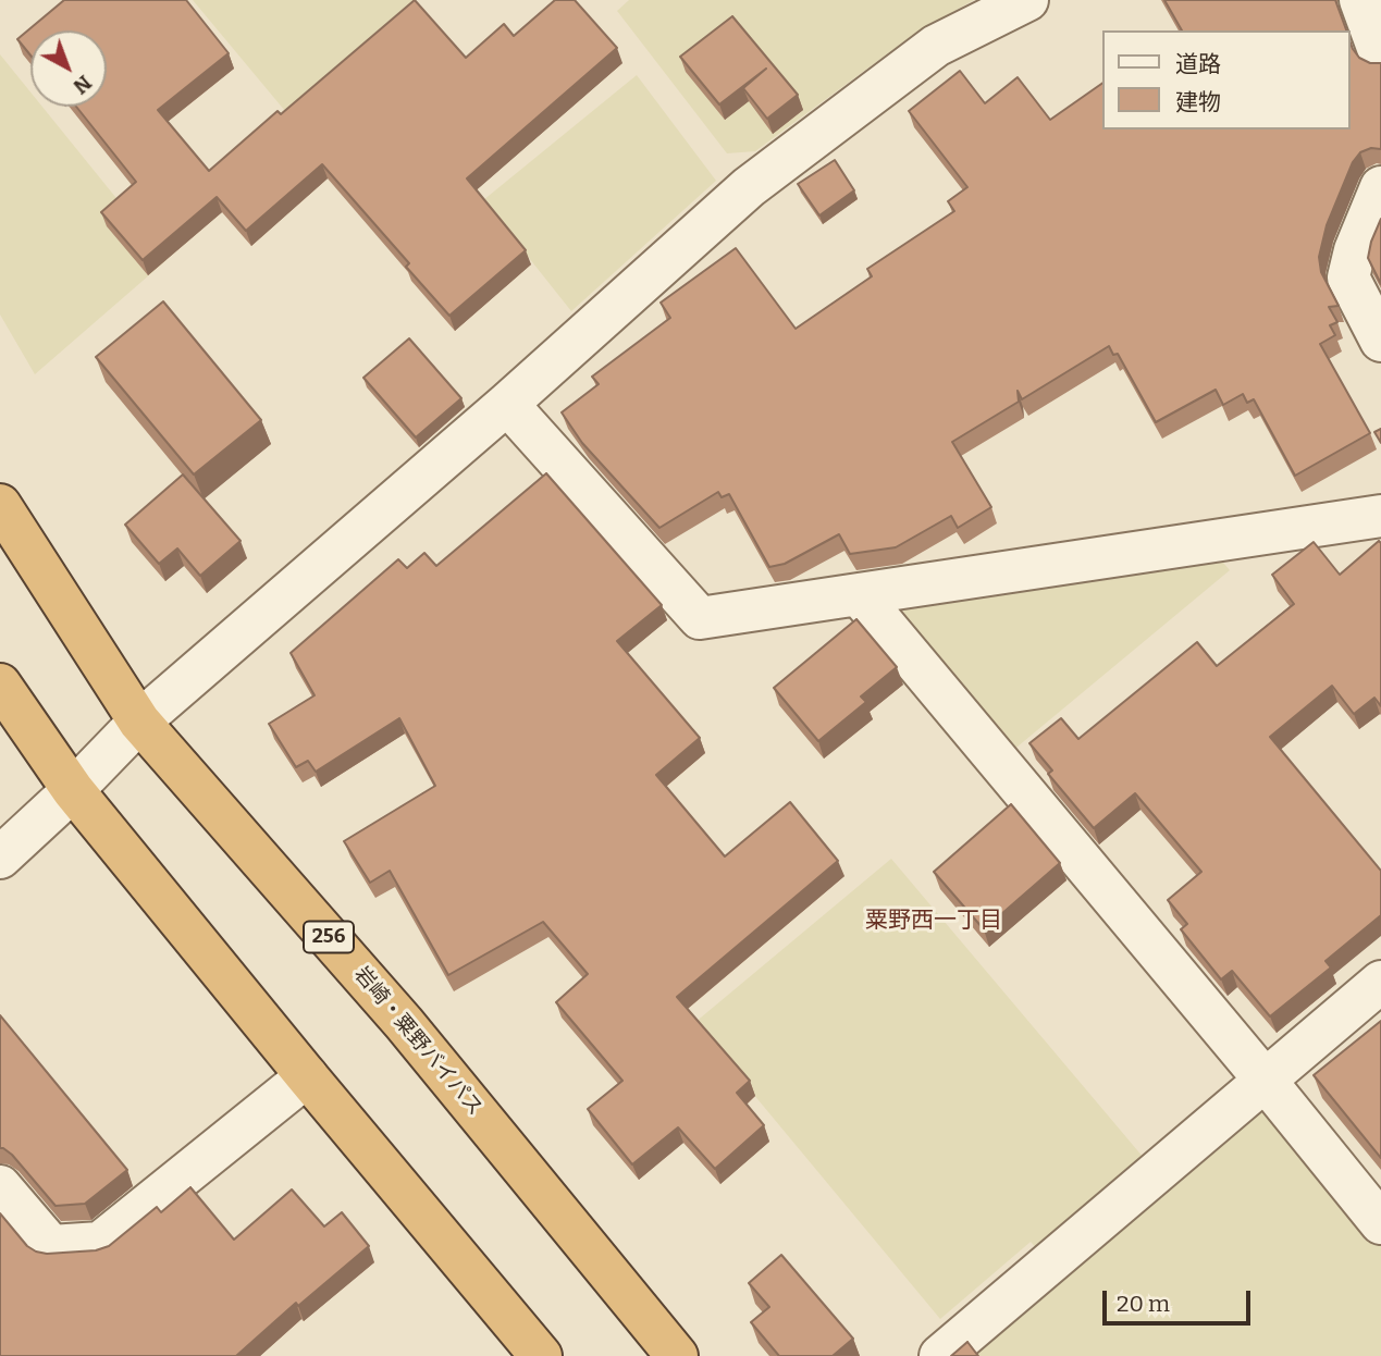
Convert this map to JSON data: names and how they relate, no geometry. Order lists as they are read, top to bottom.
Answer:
{
  "streets": {
    "highway": ["256", "岩崎・粟野バイパス"]
  },
  "districts": ["粟野西一丁目"],
  "legend": ["道路", "建物"],
  "scale_bar": "20 m",
  "north": "bottom right"
}
